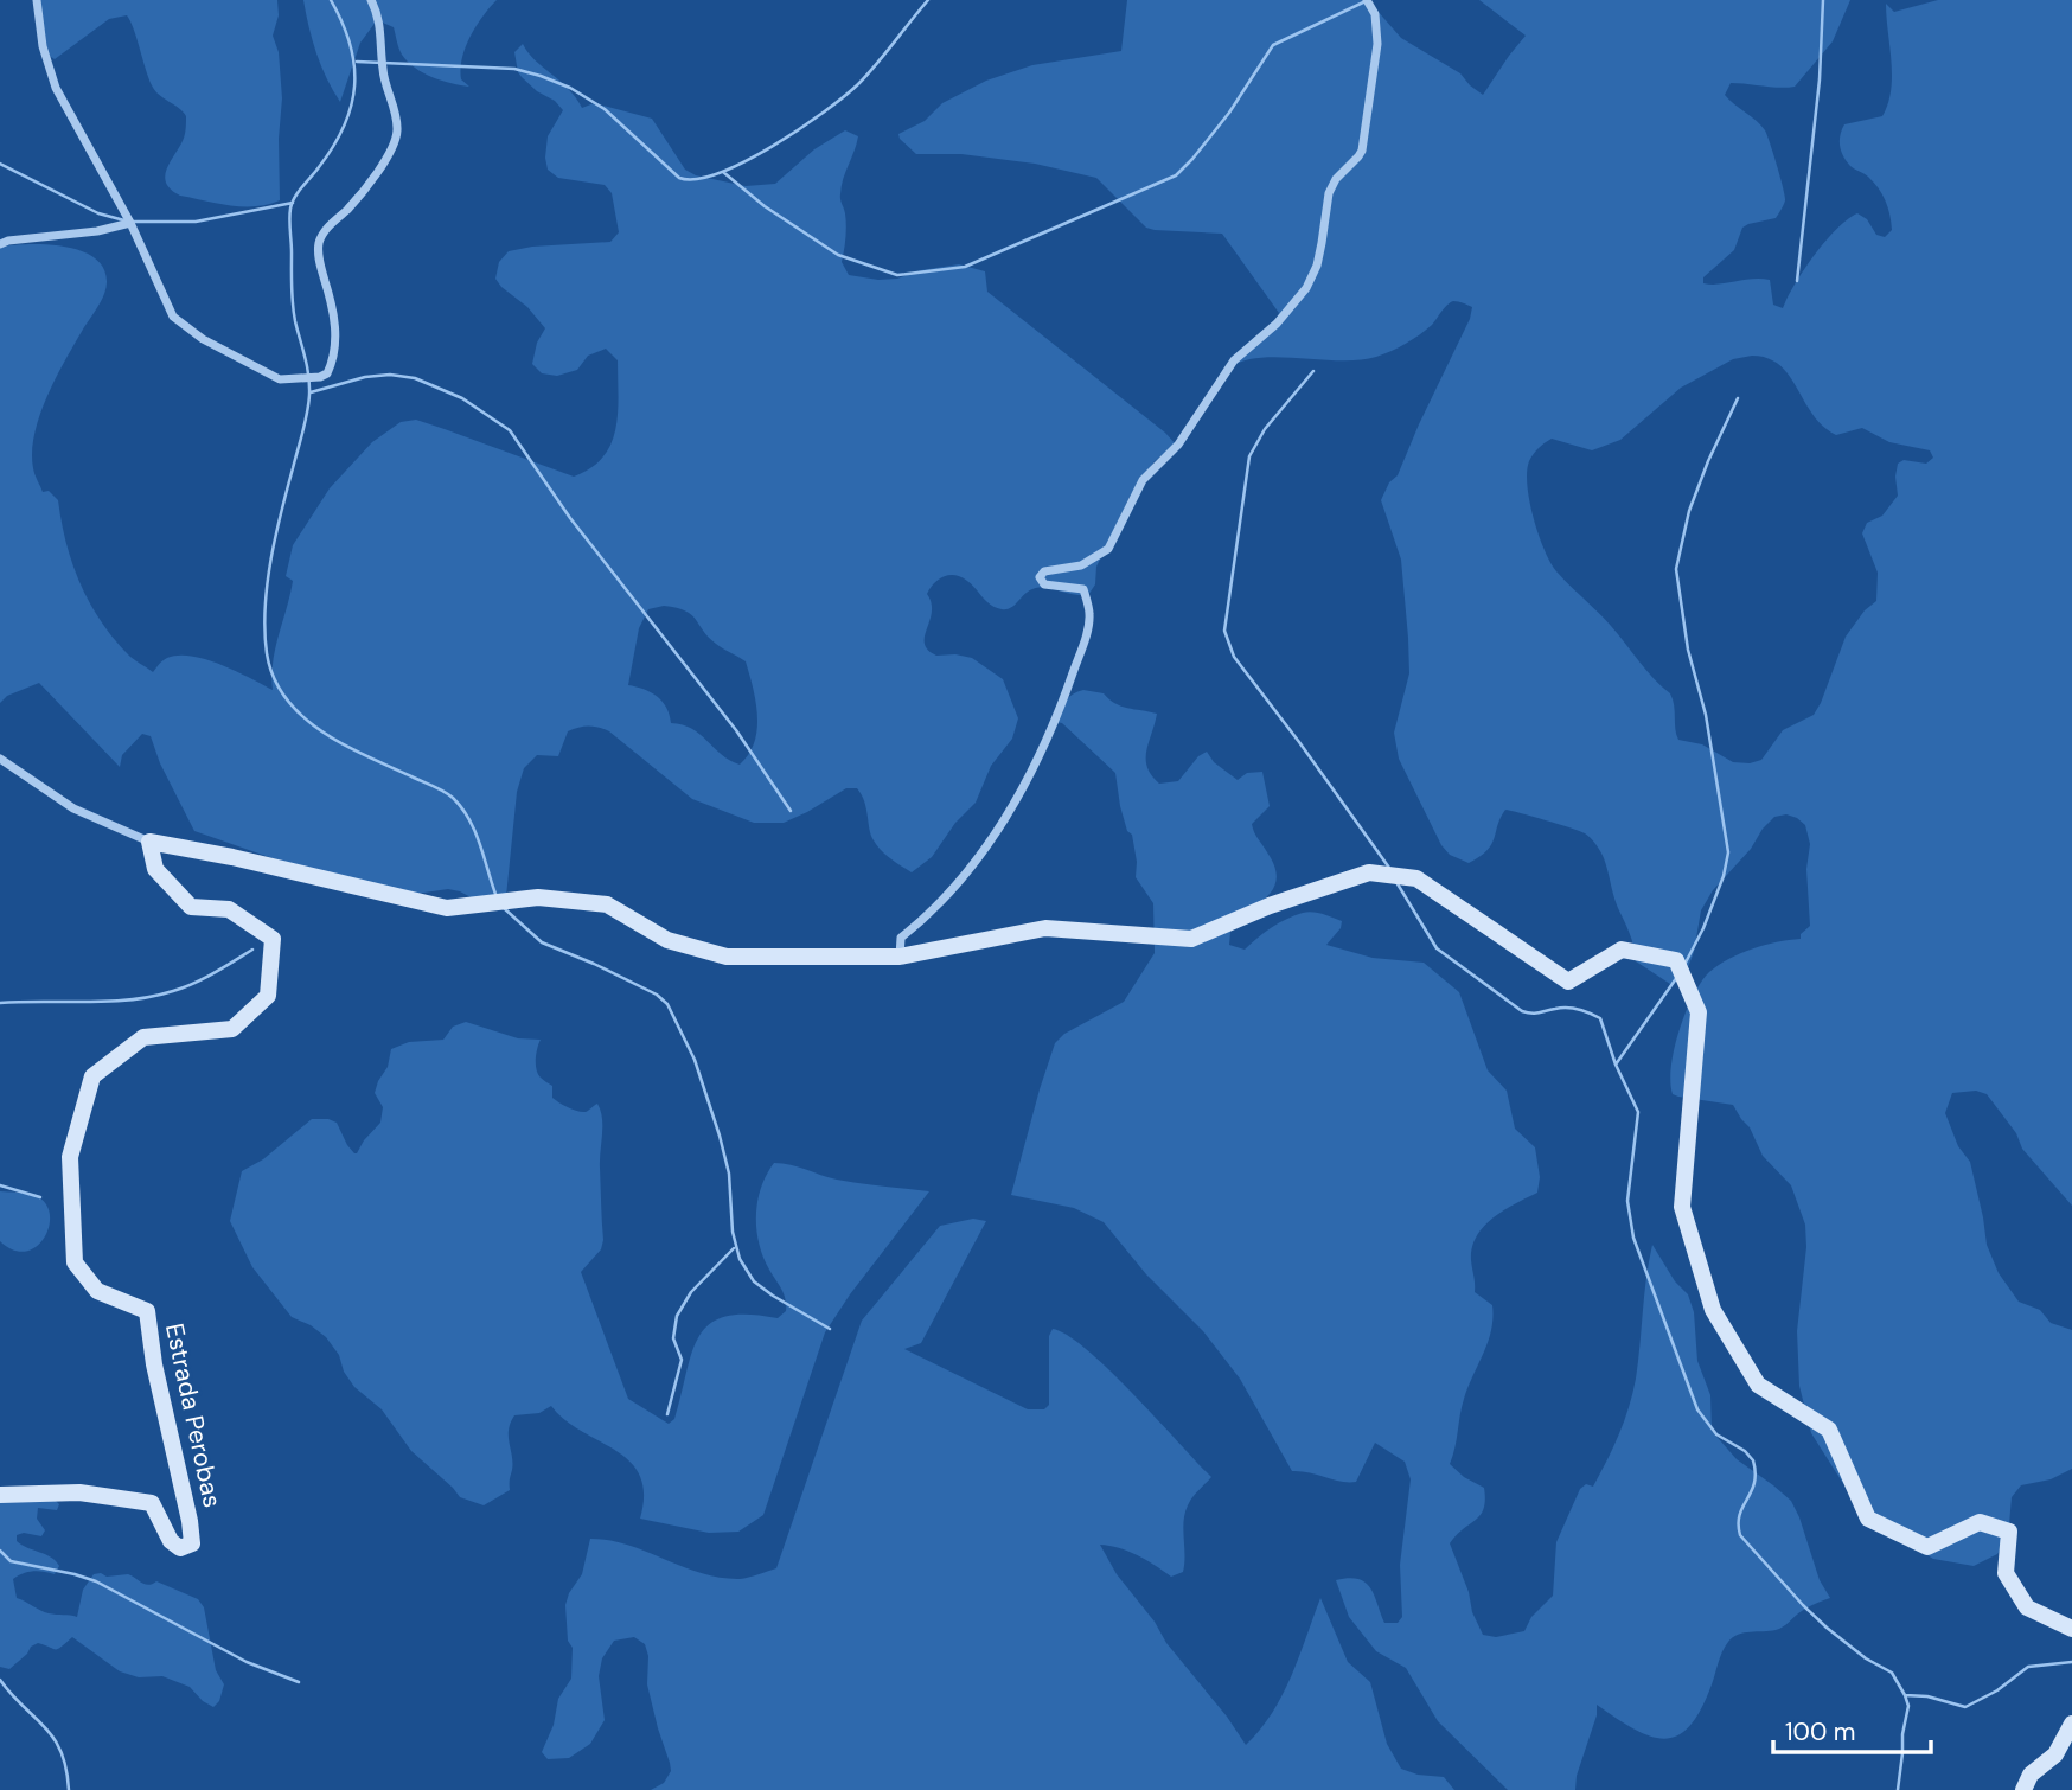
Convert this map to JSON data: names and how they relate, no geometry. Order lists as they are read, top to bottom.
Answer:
{
  "streets": {
    "street": ["Estrada Perobas"]
  },
  "scale_bar": "100 m"
}
